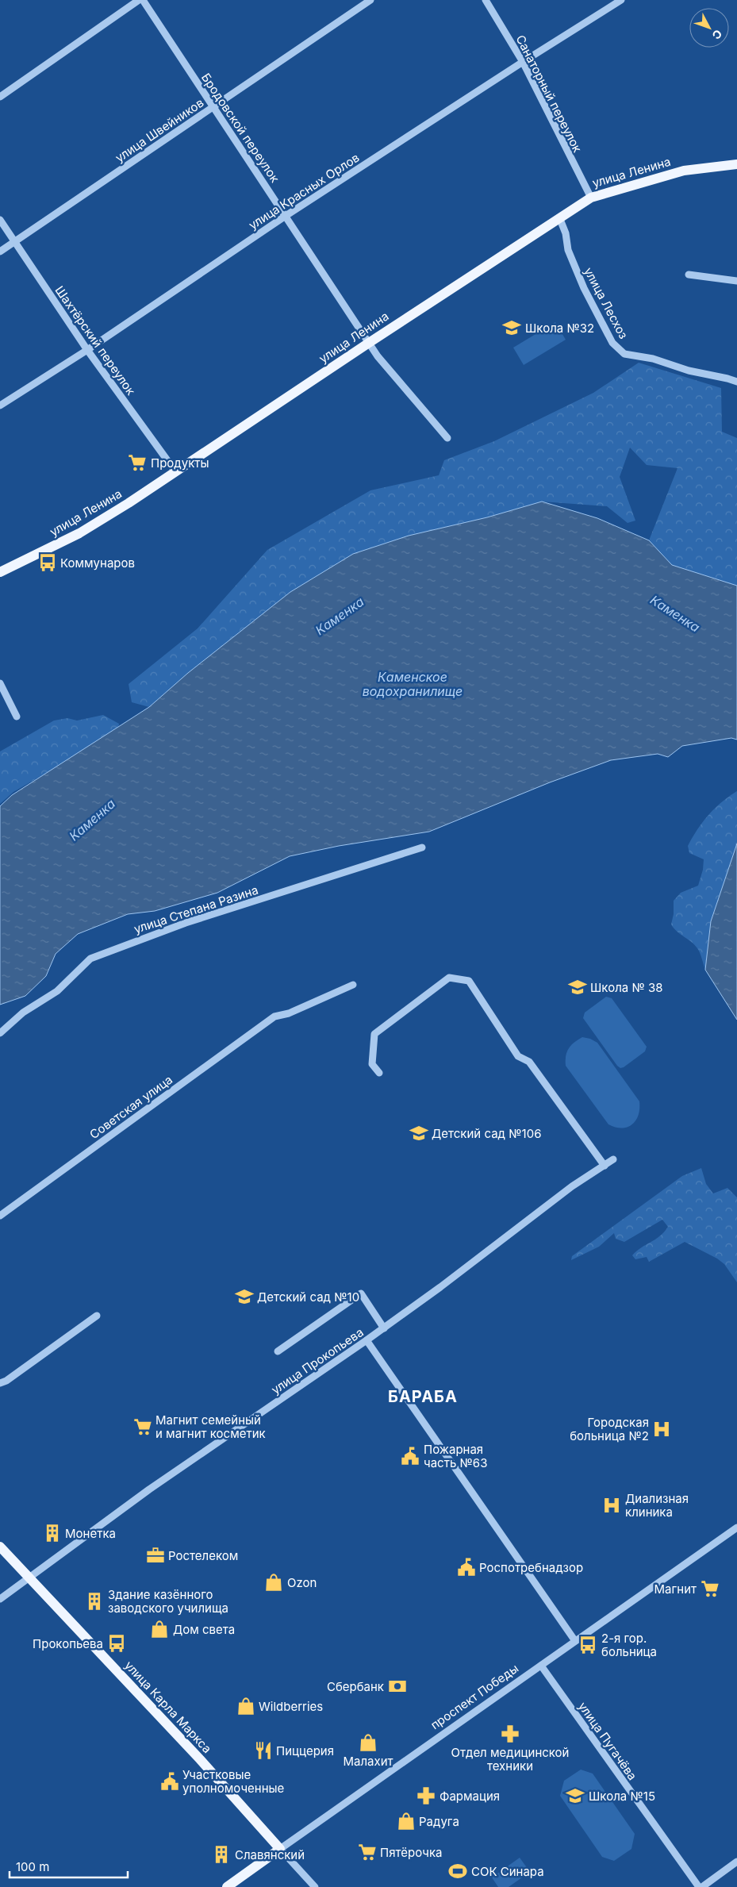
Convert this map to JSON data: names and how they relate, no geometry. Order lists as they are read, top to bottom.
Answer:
{
  "streets": {
    "main road": ["улица Ленина", "проспект Победы", "улица Карла Маркса"],
    "street": [
      "Санаторный переулок",
      "Бродовской переулок",
      "улица Швейников",
      "улица Красных Орлов",
      "улица Лесхоз",
      "Шахтёрский переулок",
      "улица Степана Разина",
      "Советская улица",
      "улица Прокопьева",
      "улица Пугачёва"
    ]
  },
  "crossings": [
    ["Санаторный переулок", "улица Ленина"],
    ["Санаторный переулок", "улица Красных Орлов"],
    ["Бродовской переулок", "улица Швейников"],
    ["Бродовской переулок", "улица Ленина"],
    ["Бродовской переулок", "улица Красных Орлов"],
    ["улица Швейников", "Шахтёрский переулок"],
    ["улица Ленина", "улица Лесхоз"],
    ["улица Ленина", "Шахтёрский переулок"],
    ["улица Красных Орлов", "Шахтёрский переулок"],
    ["улица Прокопьева", "улица Карла Маркса"],
    ["проспект Победы", "улица Карла Маркса"],
    ["проспект Победы", "улица Пугачёва"]
  ],
  "districts": ["БАРАБА"],
  "water": ["Каменка", "Каменское водохранилище"],
  "places": {
    "school or university": [
      "Школа №32",
      "Школа № 38",
      "Детский сад №106",
      "Детский сад №10",
      "Школа №15"
    ],
    "supermarket": [
      "Продукты",
      "Магнит семейный и магнит косметик",
      "Магнит",
      "Пятёрочка"
    ],
    "bus stop": ["Коммунаров", "Прокопьева", "2-я гор. больница"],
    "hospital": ["Городская больница №2", "Диализная клиника"],
    "public building": ["Пожарная часть №63", "Роспотребнадзор", "Участковые уполномоченные"],
    "building": ["Монетка", "Здание казённого заводского училища", "Славянский"],
    "office": ["Ростелеком"],
    "shop": [
      "Ozon",
      "Дом света",
      "Wildberries",
      "Малахит",
      "Радуга"
    ],
    "bank": ["Сбербанк"],
    "pharmacy": ["Отдел медицинской техники", "Фармация"],
    "restaurant": ["Пиццерия"],
    "sports": ["СОК Синара"]
  },
  "scale_bar": "100 m",
  "north": "bottom right"
}
